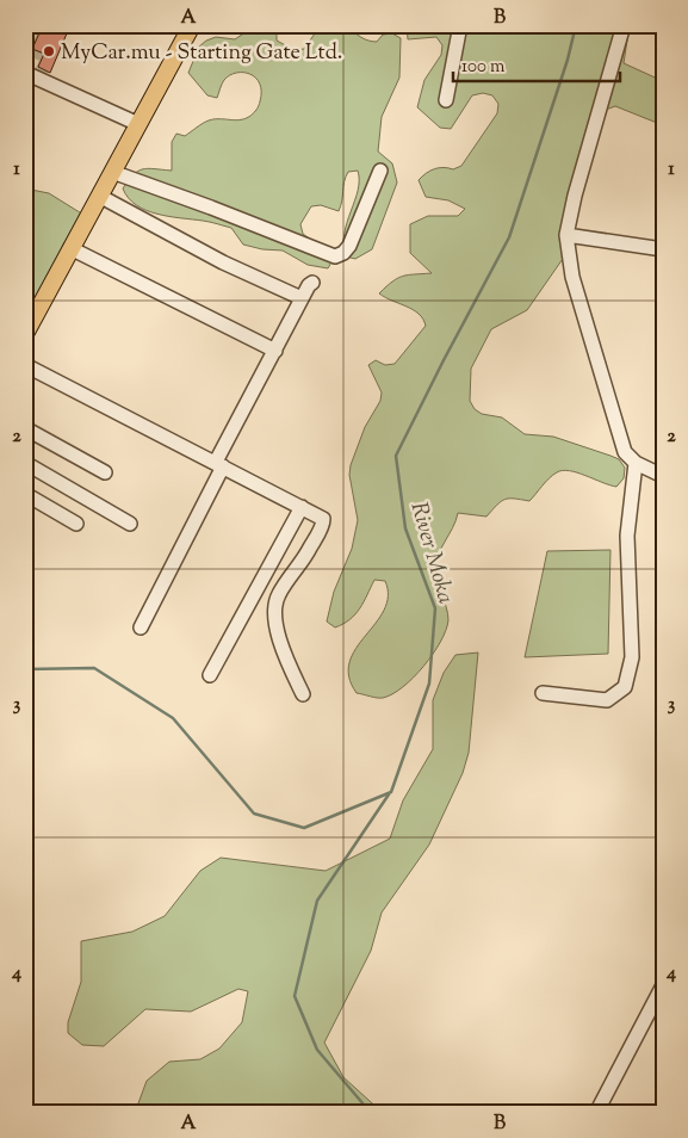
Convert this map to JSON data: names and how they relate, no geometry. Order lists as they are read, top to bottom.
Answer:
{
  "water": ["River Moka"],
  "places": ["MyCar.mu - Starting Gate Ltd."],
  "scale_bar": "100 m",
  "grid": {
    "columns": ["A", "B"],
    "rows": [
      "1",
      "2",
      "3",
      "4"
    ]
  }
}
